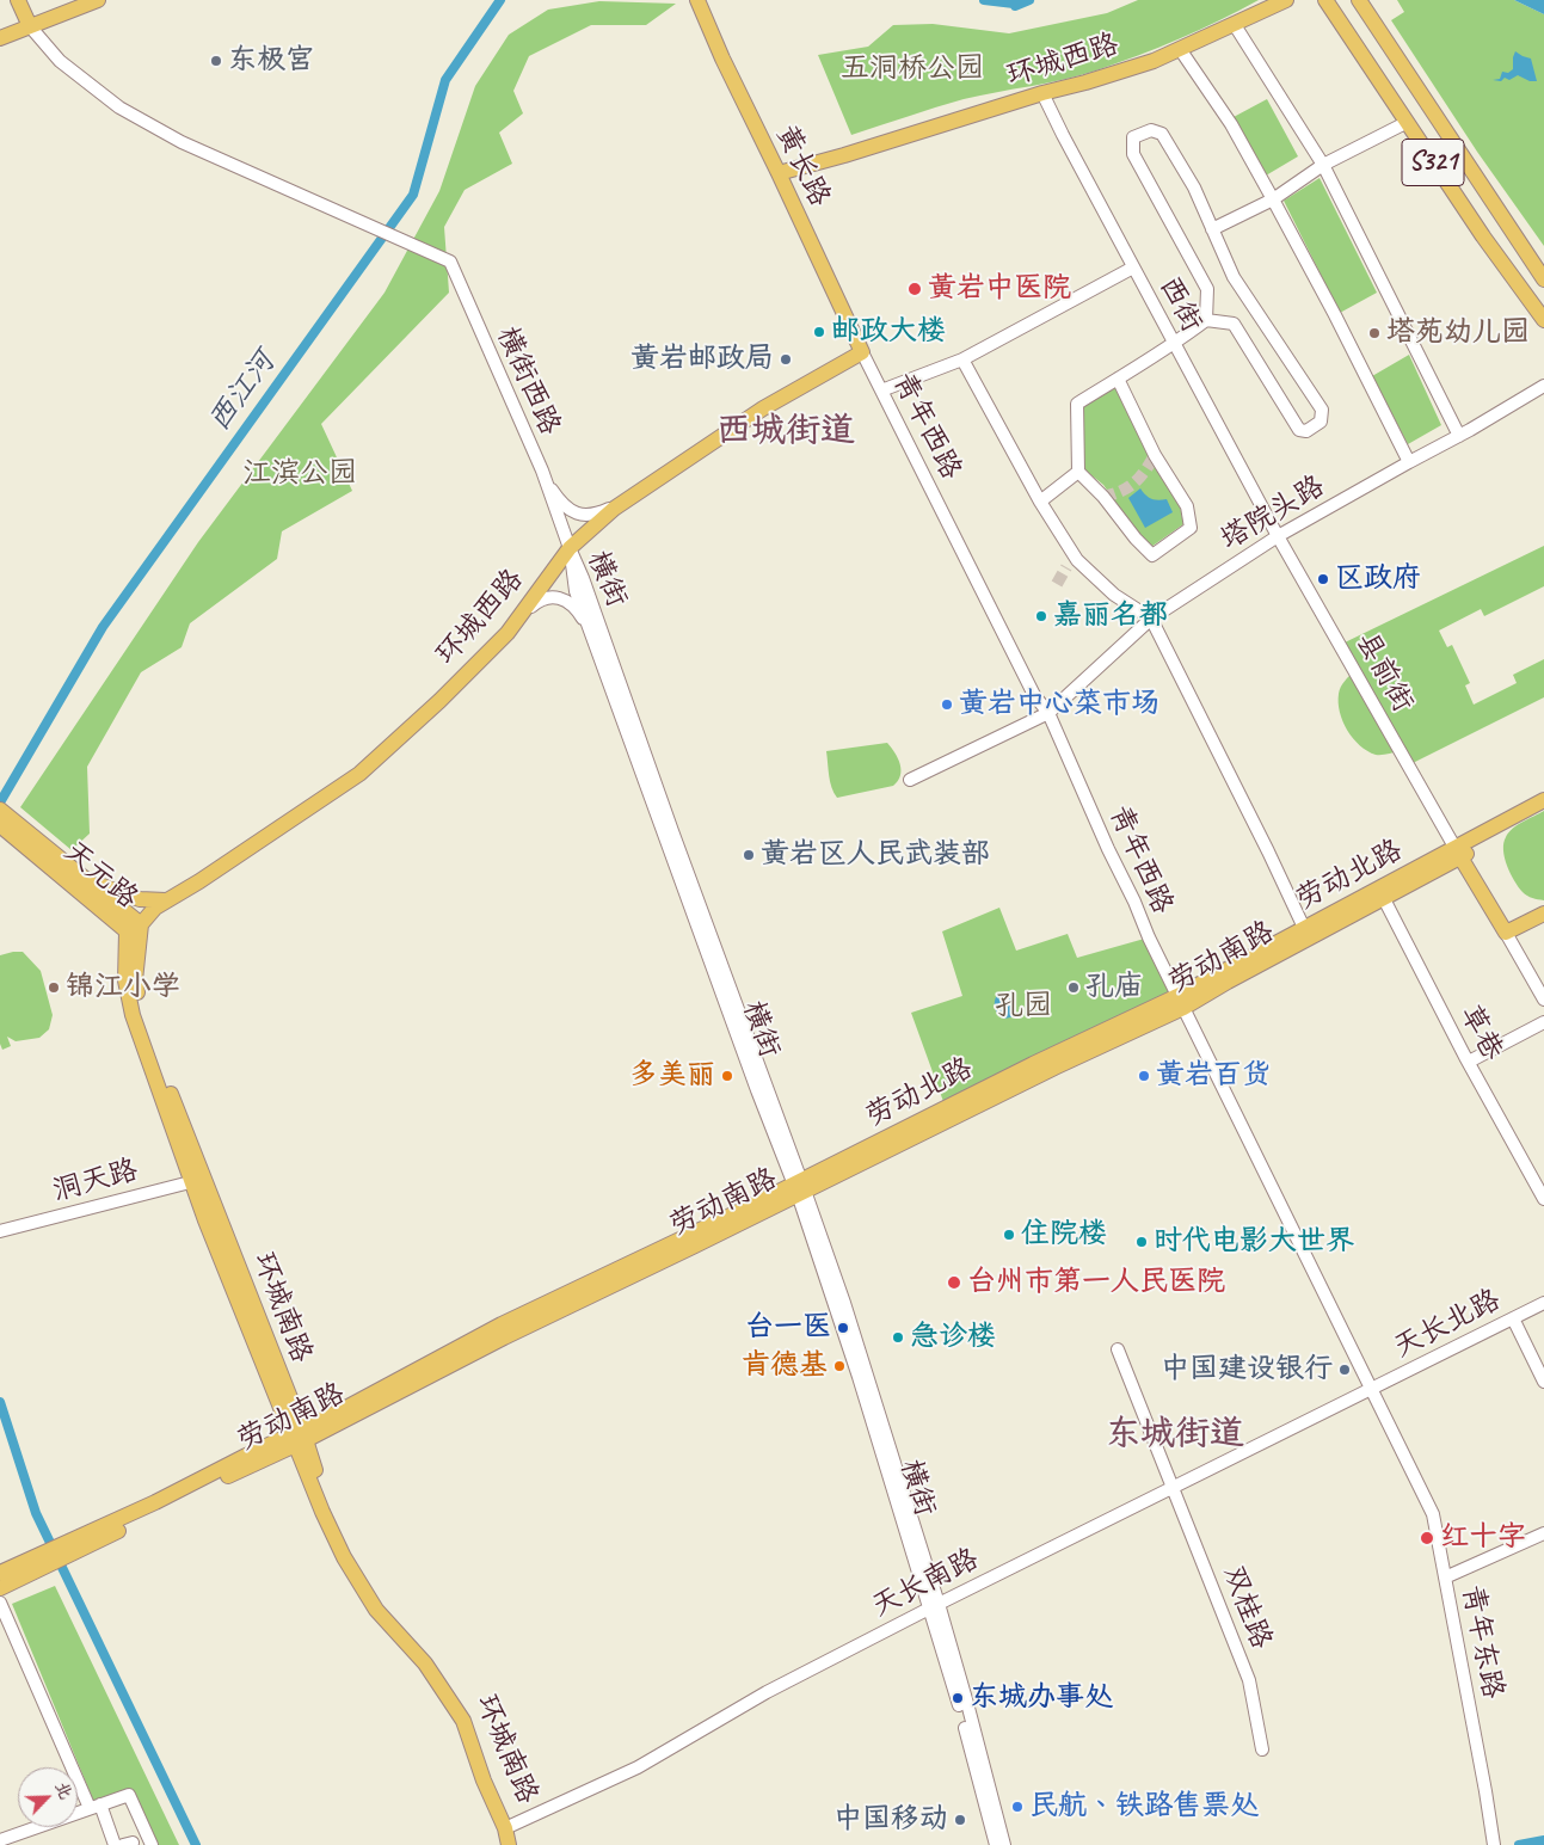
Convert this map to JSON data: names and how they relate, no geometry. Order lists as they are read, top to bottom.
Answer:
{
  "streets": {
    "main road": [
      "环城西路",
      "S321",
      "黄长路",
      "县前街",
      "天元路",
      "劳动北路",
      "劳动南路",
      "环城南路"
    ],
    "street": [
      "西街",
      "横街西路",
      "青年西路",
      "塔院头路",
      "横街",
      "草巷",
      "洞天路",
      "天长北路",
      "天长南路",
      "双桂路",
      "青年东路"
    ]
  },
  "crossings": [
    ["环城西路", "黄长路"],
    ["环城西路", "西街"],
    ["环城西路", "横街西路"],
    ["环城西路", "青年西路"],
    ["环城西路", "横街"],
    ["环城西路", "天元路"],
    ["环城西路", "环城南路"],
    ["黄长路", "青年西路"],
    ["西街", "塔院头路"],
    ["西街", "县前街"],
    ["横街西路", "横街"],
    ["青年西路", "塔院头路"],
    ["青年西路", "劳动北路"],
    ["青年西路", "劳动南路"],
    ["青年西路", "天长北路"],
    ["青年西路", "天长南路"],
    ["青年西路", "青年东路"],
    ["塔院头路", "县前街"],
    ["横街", "劳动北路"],
    ["横街", "劳动南路"],
    ["横街", "天长南路"],
    ["县前街", "劳动北路"],
    ["天元路", "环城南路"],
    ["劳动北路", "劳动南路"],
    ["劳动北路", "草巷"],
    ["劳动南路", "草巷"],
    ["劳动南路", "环城南路"],
    ["洞天路", "环城南路"],
    ["环城南路", "天长南路"],
    ["天长北路", "天长南路"],
    ["天长北路", "青年东路"],
    ["天长南路", "双桂路"],
    ["天长南路", "青年东路"]
  ],
  "districts": ["西城街道", "东城街道"],
  "water": ["西江河"],
  "parks": ["五洞桥公园", "江滨公园", "孔园"],
  "places": [
    "东极宫",
    "黄岩中医院",
    "邮政大楼",
    "塔苑幼儿园",
    "黄岩邮政局",
    "区政府",
    "嘉丽名都",
    "黄岩中心菜市场",
    "黄岩区人民武装部",
    "锦江小学",
    "孔庙",
    "多美丽",
    "黄岩百货",
    "住院楼",
    "时代电影大世界",
    "台州市第一人民医院",
    "台一医",
    "急诊楼",
    "肯德基",
    "中国建设银行",
    "红十字",
    "东城办事处",
    "民航、铁路售票处",
    "中国移动"
  ],
  "north": "top right"
}
